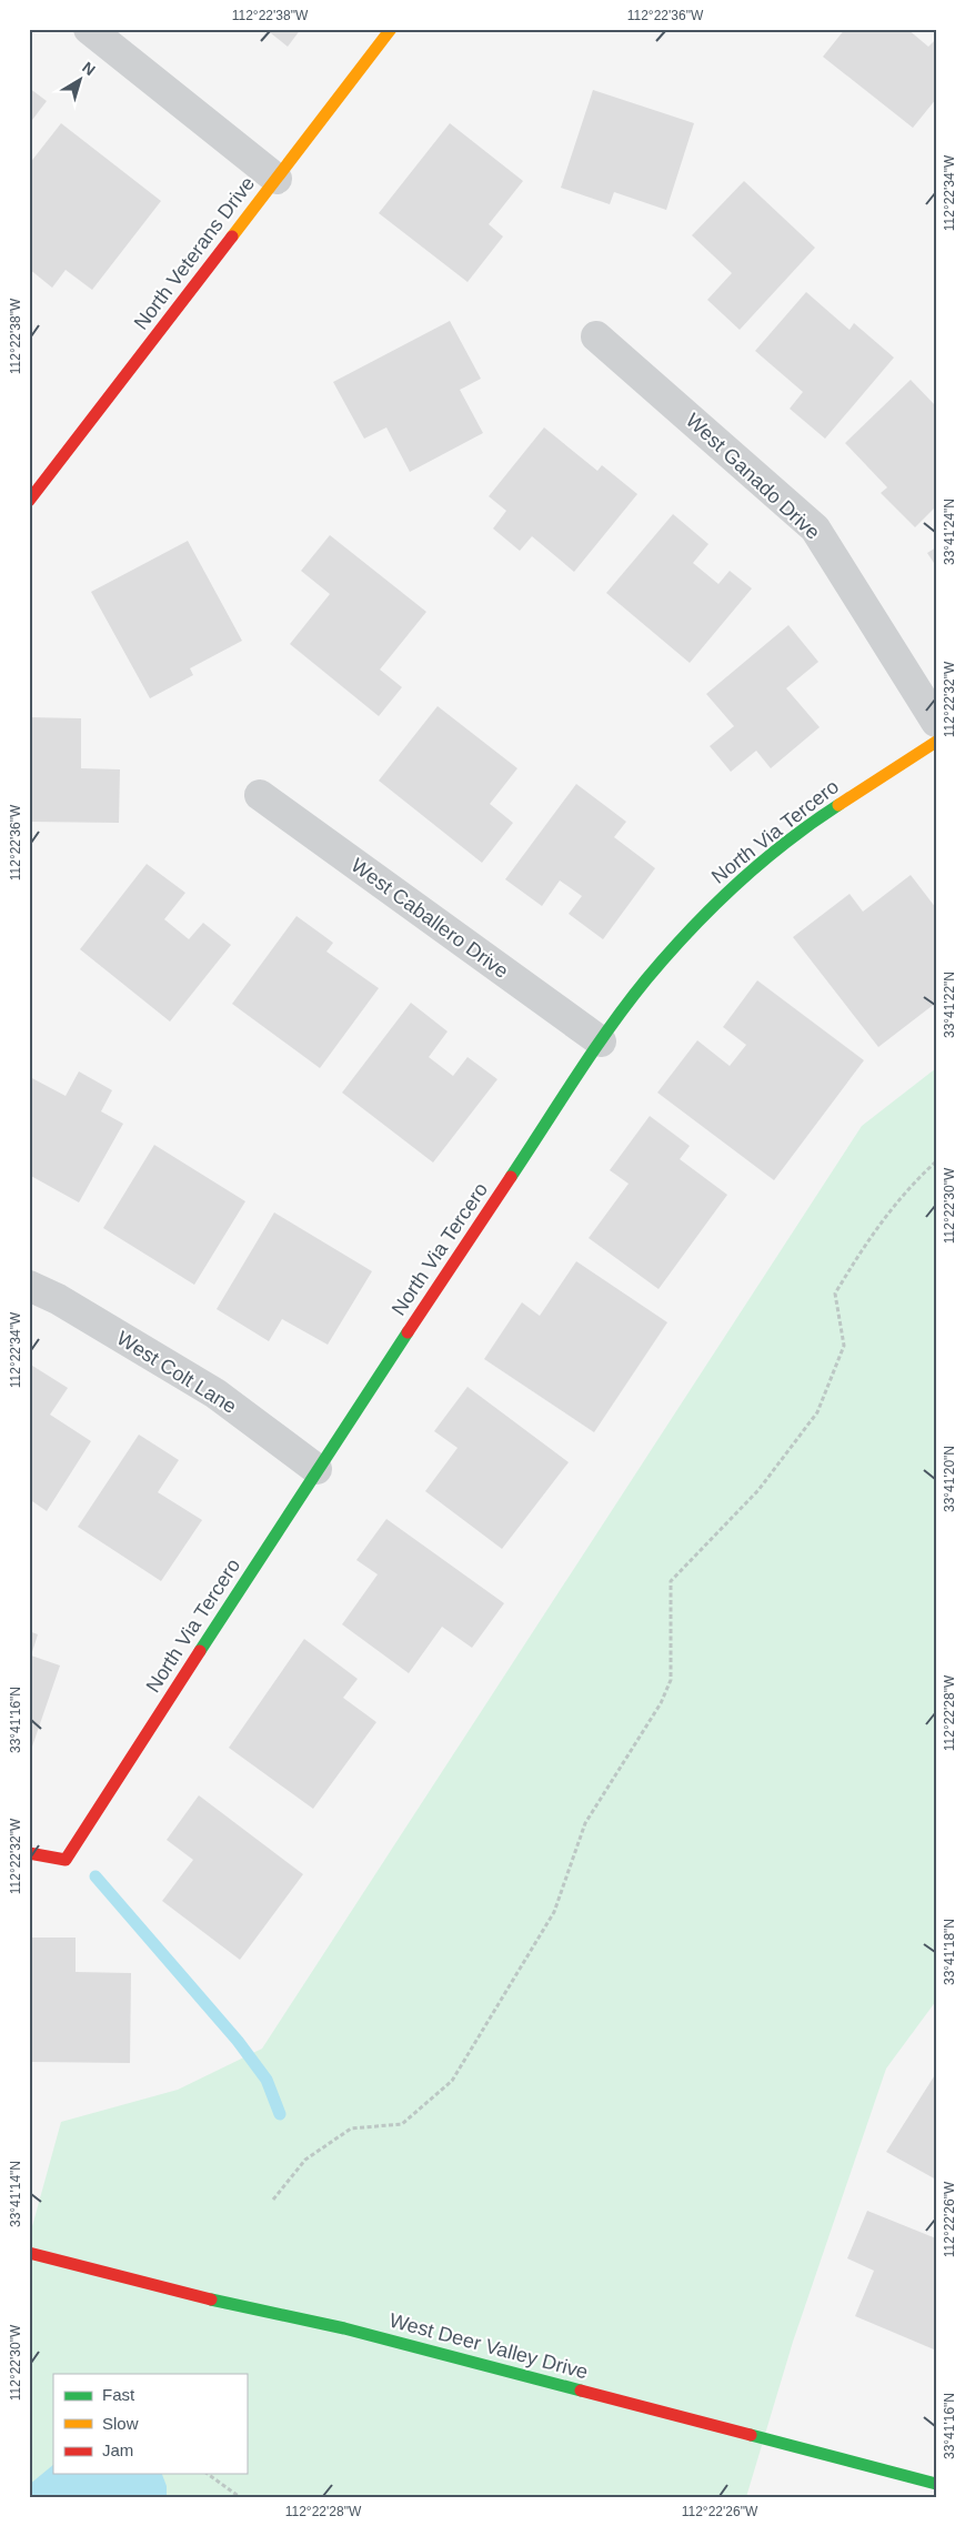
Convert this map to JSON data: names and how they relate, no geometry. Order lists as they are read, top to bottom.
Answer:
{
  "streets": {
    "street": [
      "North Veterans Drive",
      "West Ganado Drive",
      "North Via Tercero",
      "West Caballero Drive",
      "West Colt Lane",
      "West Deer Valley Drive"
    ]
  },
  "crossings": [
    ["North Via Tercero", "West Caballero Drive"],
    ["North Via Tercero", "West Colt Lane"]
  ],
  "legend": ["Fast", "Slow", "Jam"],
  "north": "top right",
  "coordinates": [
    "112°22'38\"W",
    "112°22'36\"W",
    "112°22'34\"W",
    "33°41'24\"N",
    "112°22'32\"W",
    "33°41'22\"N",
    "112°22'30\"W",
    "33°41'20\"N",
    "112°22'28\"W",
    "33°41'16\"N",
    "33°41'18\"N",
    "33°41'14\"N",
    "112°22'26\"W"
  ]
}
